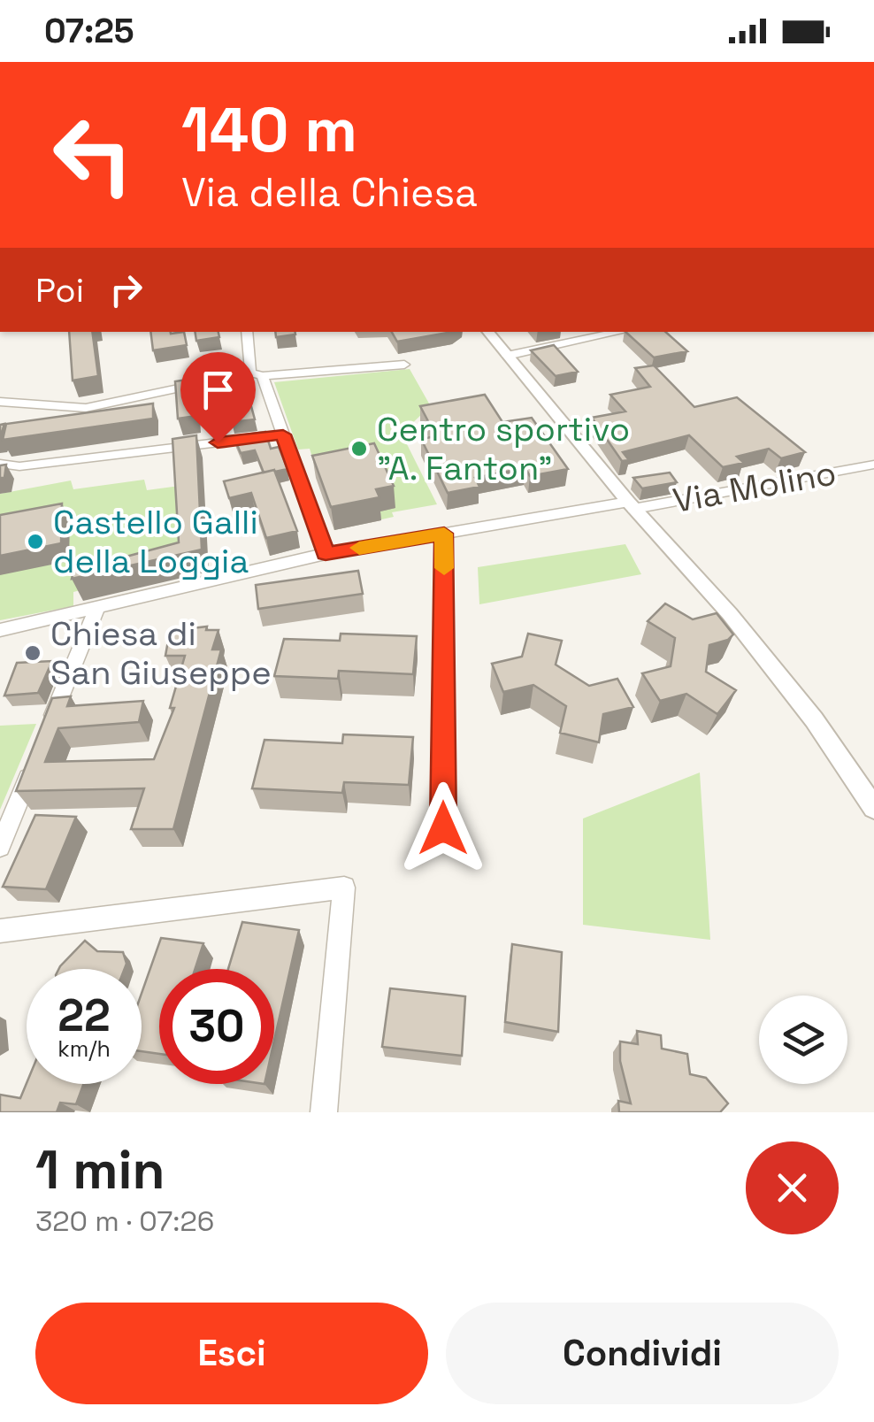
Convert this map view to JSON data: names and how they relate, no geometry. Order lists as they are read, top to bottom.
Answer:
{
  "streets": {
    "street": ["Via Molino"]
  },
  "places": ["Centro sportivo \"A. Fanton\"", "Castello Galli della Loggia", "Chiesa di San Giuseppe"],
  "page": {
    "status": "07:25",
    "turn": ["140 m", "Via della Chiesa"],
    "then": "Poi",
    "speed": "22 km/h",
    "limit": "30",
    "heading": ["1 min", "320 m · 07:26"],
    "buttons": ["Esci", "Condividi"]
  }
}
